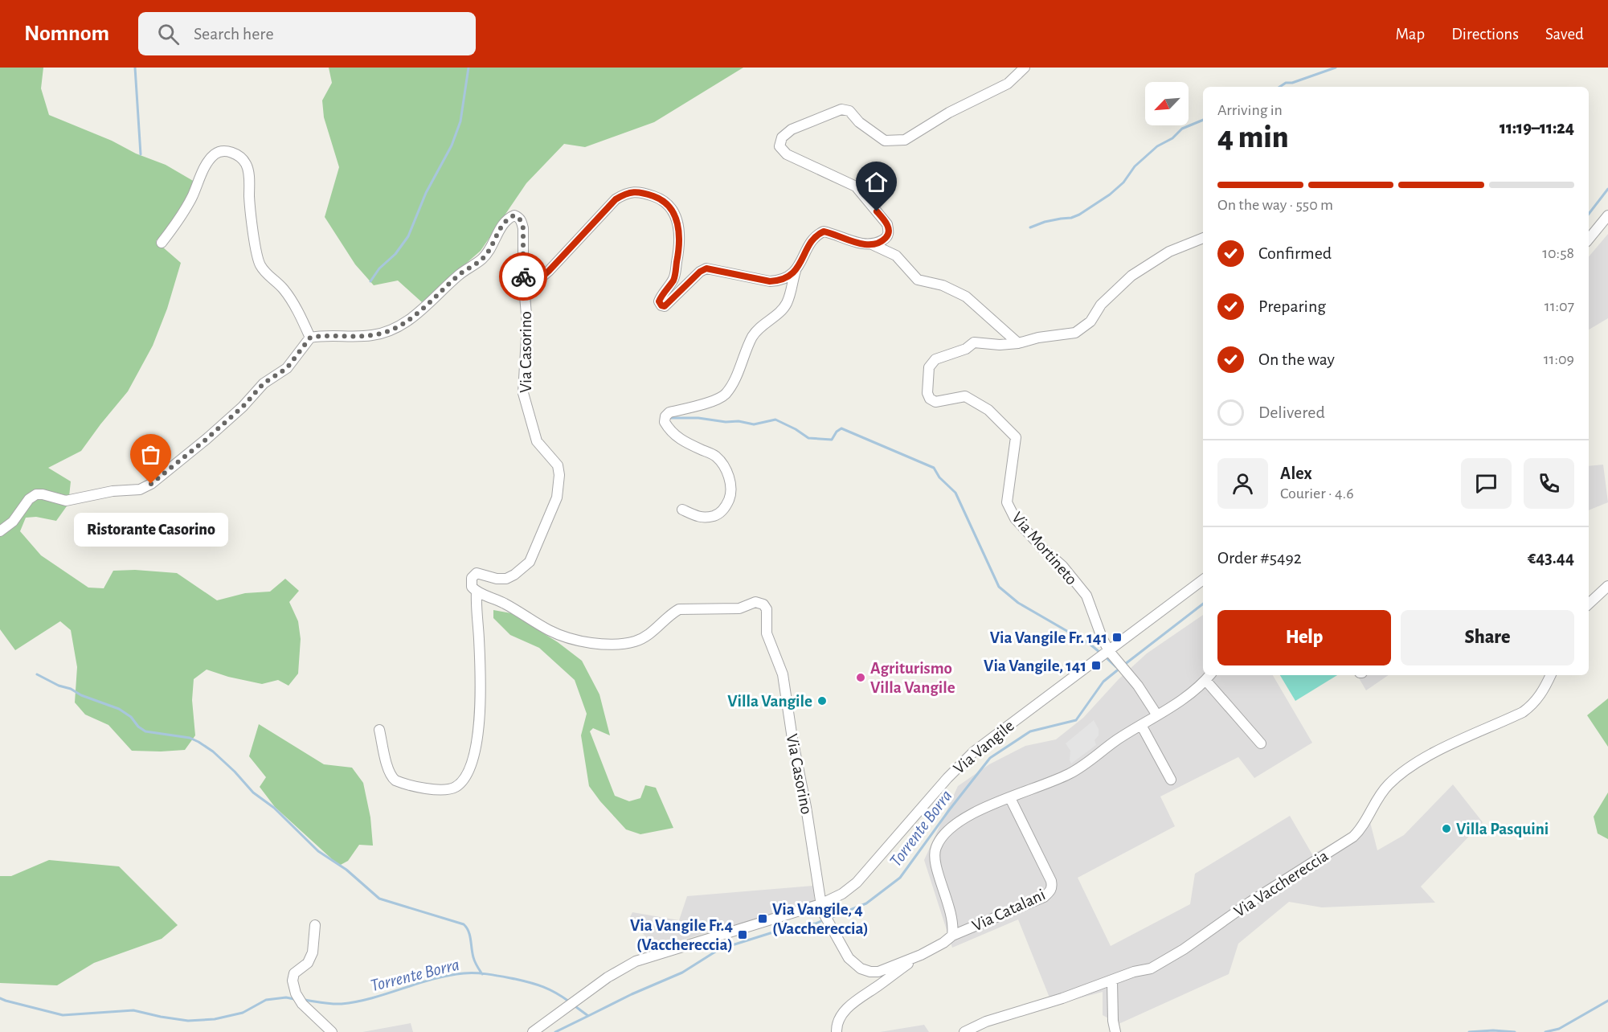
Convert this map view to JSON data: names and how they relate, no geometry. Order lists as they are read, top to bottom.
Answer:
{
  "streets": {
    "street": [
      "Via Casorino",
      "Via Mortineto",
      "Via Vangile",
      "Via Vacchereccia",
      "Via Catalani"
    ]
  },
  "crossings": [
    ["Via Casorino", "Via Vangile"],
    ["Via Mortineto", "Via Vangile"]
  ],
  "water": ["Torrente Borra"],
  "places": {
    "other": [
      "Ristorante Casorino",
      "Agriturismo Villa Vangile",
      "Villa Vangile",
      "Villa Pasquini"
    ],
    "transit": [
      "Via Vangile Fr. 141",
      "Via Vangile, 141",
      "Via Vangile, 4 (Vacchereccia)",
      "Via Vangile Fr.4 (Vacchereccia)"
    ]
  },
  "north": "bottom left",
  "page": {
    "header": "Nomnom",
    "search": "Search here",
    "nav": ["Map", "Directions", "Saved"],
    "heading": ["4 min", "Arriving in", "11:19–11:24"],
    "panel": [
      "Alex",
      "Courier · 4.6",
      "Order #5492",
      "€43.44"
    ],
    "bar": "On the way · 550 m",
    "list": [
      ["Confirmed", "10:58"],
      ["Preparing", "11:07"],
      ["On the way", "11:09"],
      "Delivered"
    ],
    "bubble": "Ristorante Casorino",
    "buttons": ["Help", "Share"]
  }
}
